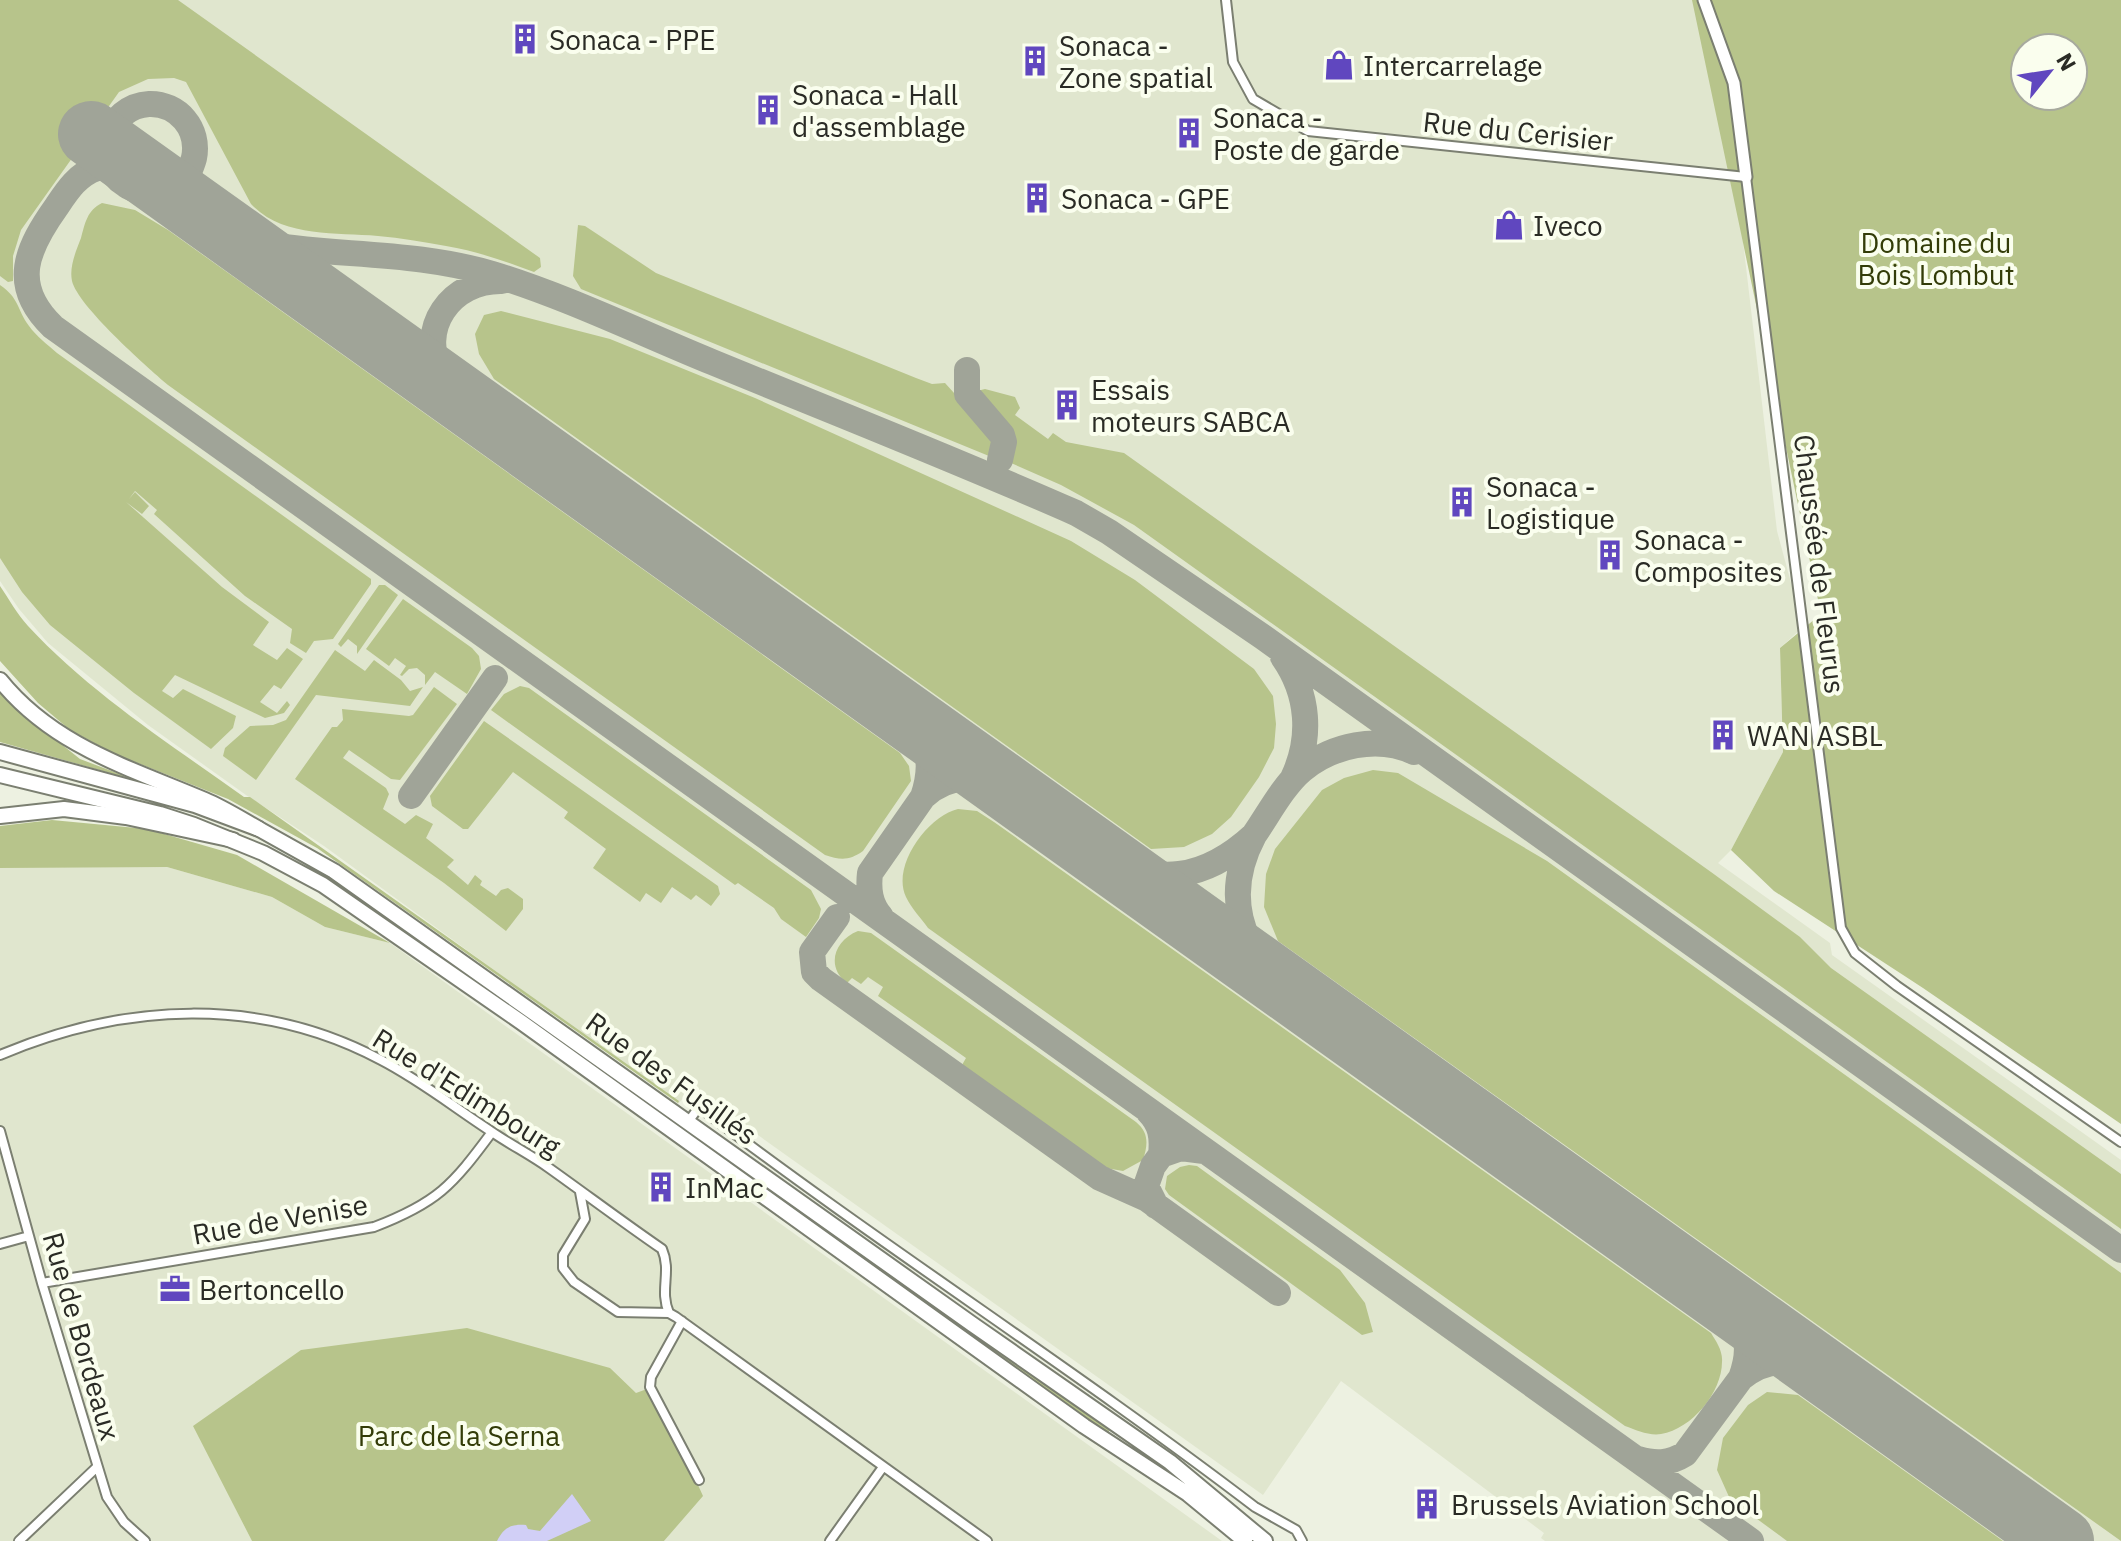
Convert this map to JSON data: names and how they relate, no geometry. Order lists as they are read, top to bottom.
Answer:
{
  "streets": {
    "highway": ["Rue des Fusillés"],
    "main road": ["Chaussée de Fleurus"],
    "street": [
      "Rue du Cerisier",
      "Rue d'Edimbourg",
      "Rue de Venise",
      "Rue de Bordeaux"
    ]
  },
  "crossings": [
    ["Rue du Cerisier", "Chaussée de Fleurus"],
    ["Rue d'Edimbourg", "Rue de Venise"],
    ["Rue de Venise", "Rue de Bordeaux"]
  ],
  "parks": ["Domaine du Bois Lombut", "Parc de la Serna"],
  "places": {
    "building": [
      "Sonaca - PPE",
      "Sonaca - Zone spatial",
      "Sonaca - Hall d'assemblage",
      "Sonaca - Poste de garde",
      "Sonaca - GPE",
      "Essais moteurs SABCA",
      "Sonaca - Logistique",
      "Sonaca - Composites",
      "WAN ASBL",
      "InMac",
      "Brussels Aviation School"
    ],
    "shop": ["Intercarrelage", "Iveco"],
    "office": ["Bertoncello"]
  },
  "north": "top right"
}
